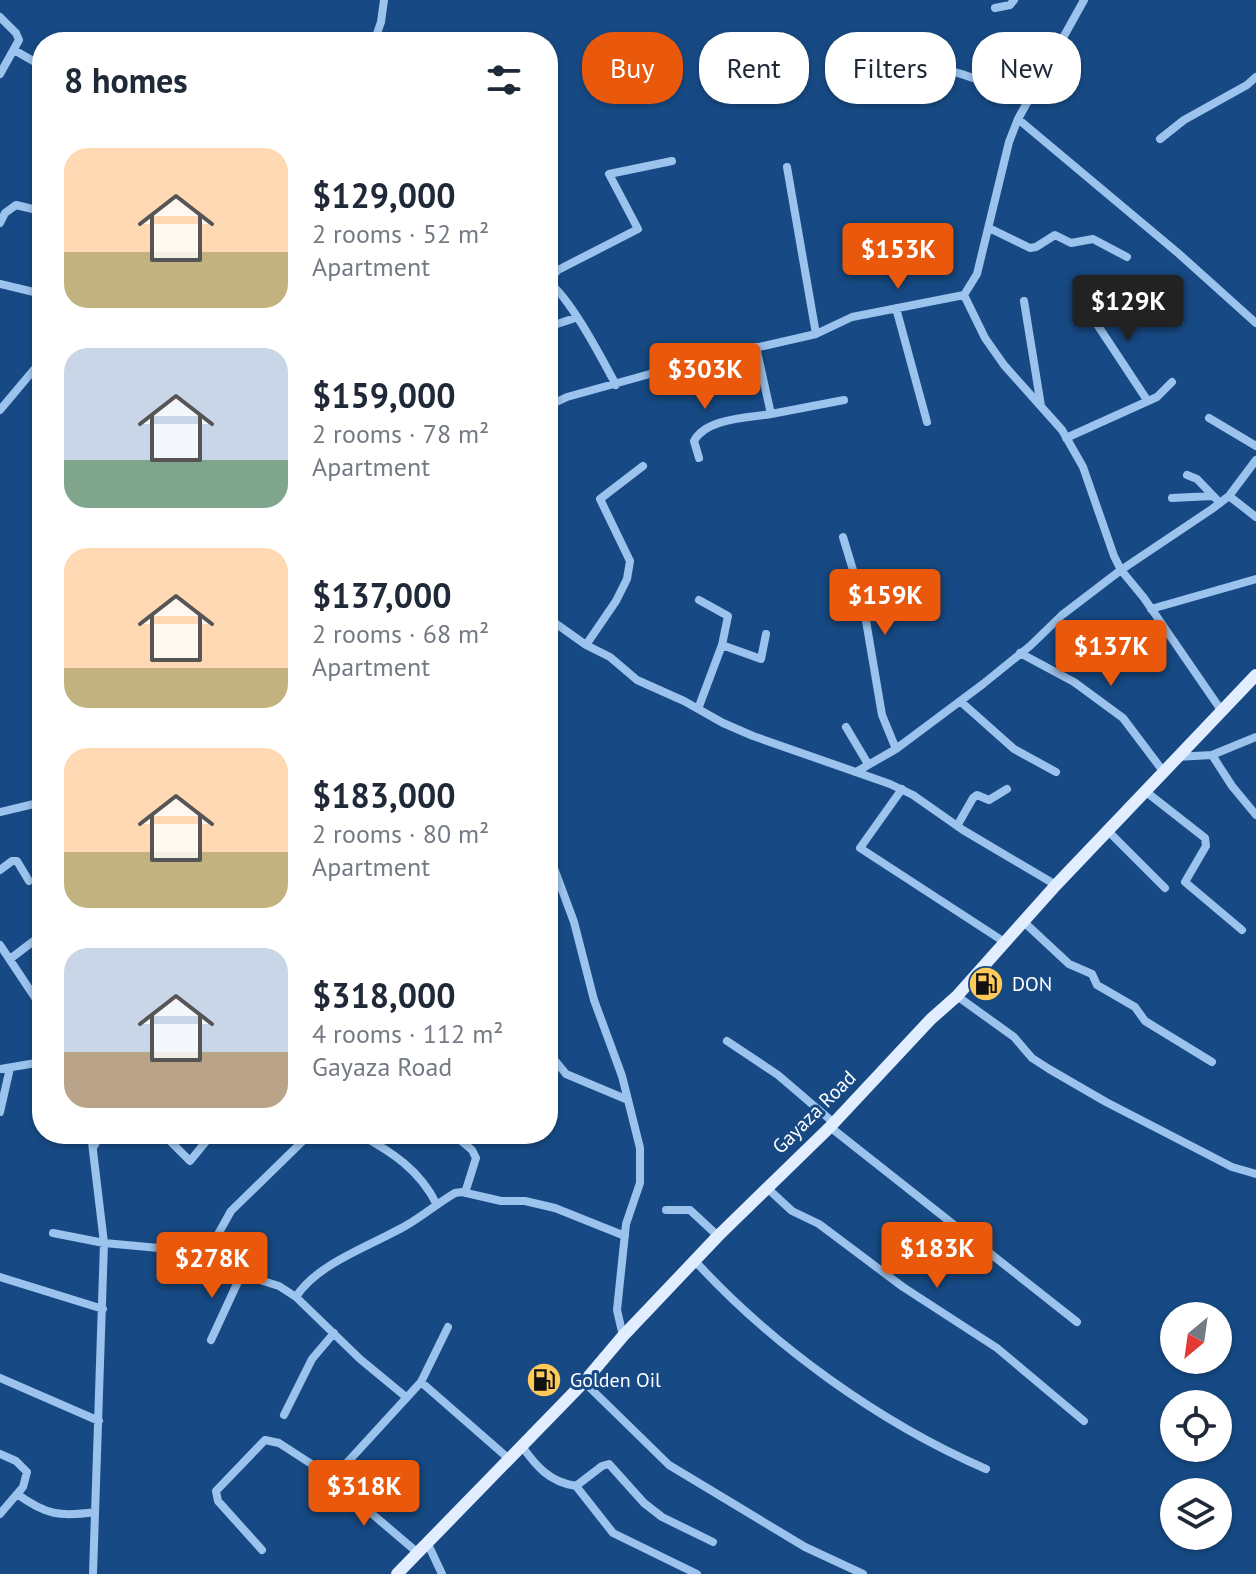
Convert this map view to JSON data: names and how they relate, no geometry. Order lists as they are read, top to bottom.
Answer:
{
  "streets": {
    "main road": ["Gayaza Road"]
  },
  "places": {
    "fuel station": ["DON", "Golden Oil"]
  },
  "north": "bottom left",
  "page": {
    "chip": [
      "Buy",
      "Rent",
      "Filters",
      "New"
    ],
    "heading": "8 homes",
    "list": [
      {
        "name": "$129,000",
        "note": "2 rooms · 52 m² · Apartment"
      },
      {
        "name": "$159,000",
        "note": "2 rooms · 78 m² · Apartment"
      },
      {
        "name": "$137,000",
        "note": "2 rooms · 68 m² · Apartment"
      },
      {
        "name": "$183,000",
        "note": "2 rooms · 80 m² · Apartment"
      },
      {
        "name": "$318,000",
        "note": "4 rooms · 112 m² · Gayaza Road"
      }
    ],
    "price": [
      "$153K",
      "$129K",
      "$303K",
      "$159K",
      "$137K",
      "$183K",
      "$278K",
      "$318K"
    ]
  }
}
